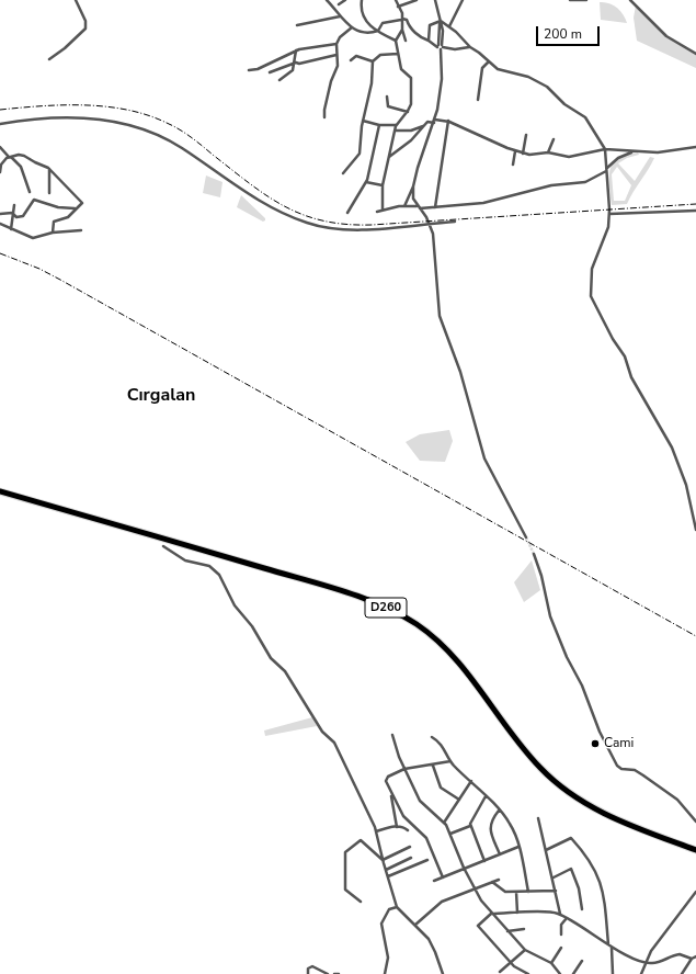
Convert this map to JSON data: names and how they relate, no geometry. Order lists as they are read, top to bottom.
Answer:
{
  "streets": {
    "highway": ["D260"]
  },
  "districts": ["Cırgalan"],
  "places": ["Cami"],
  "scale_bar": "200 m"
}
